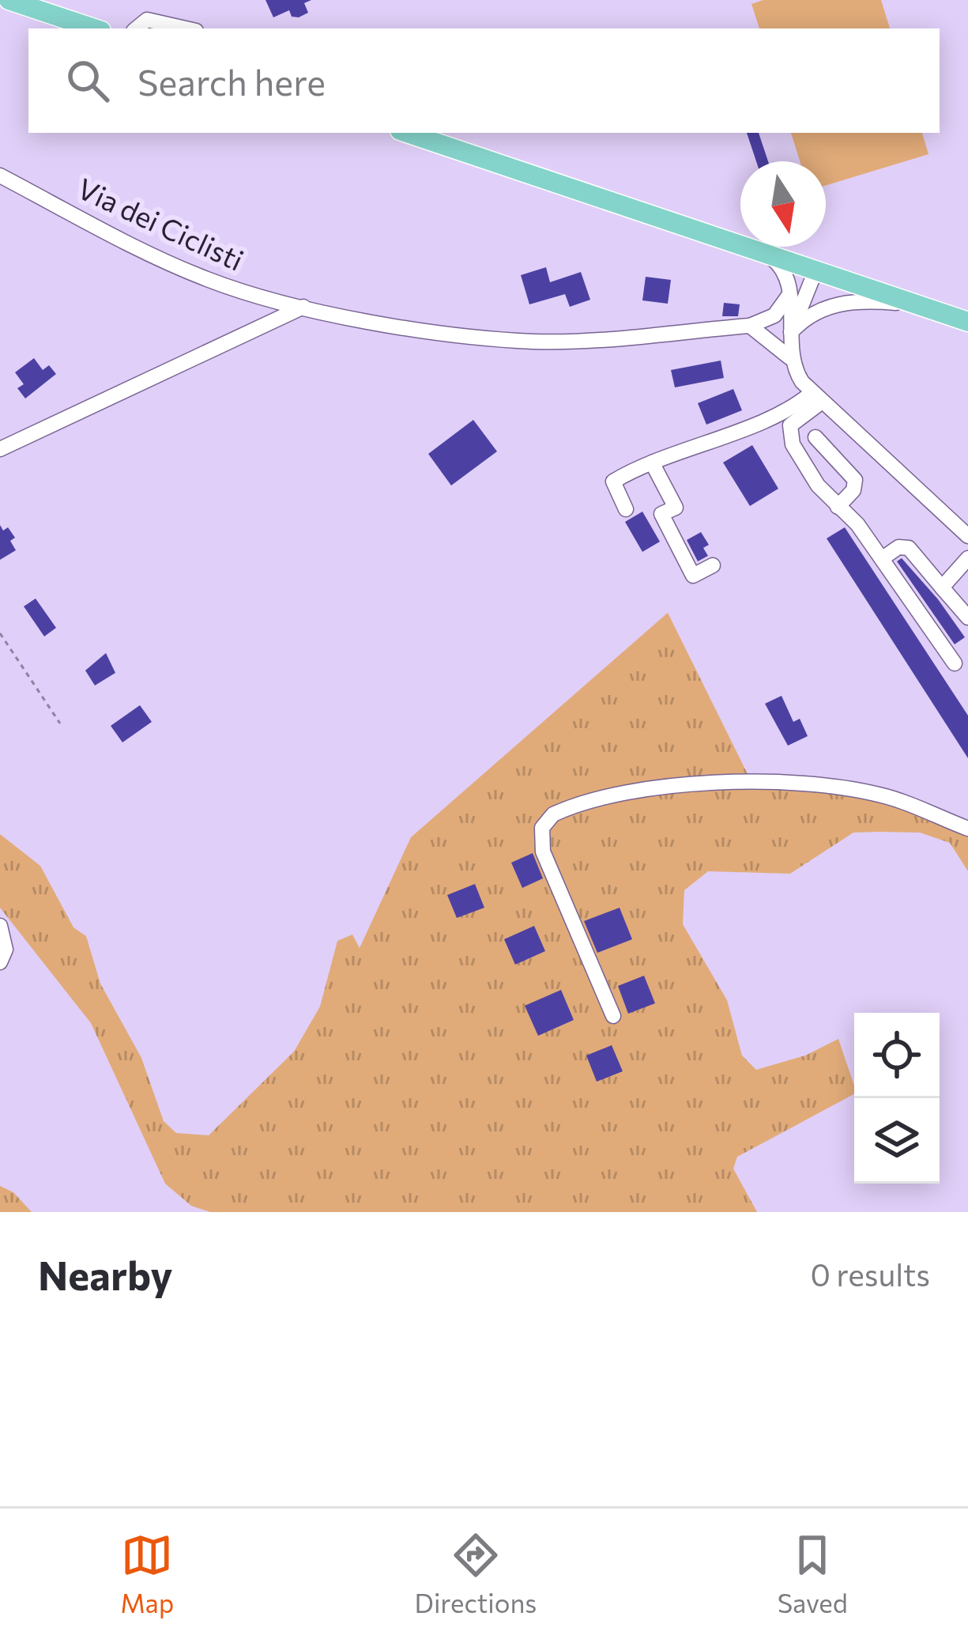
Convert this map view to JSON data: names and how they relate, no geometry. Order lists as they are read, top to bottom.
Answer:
{
  "streets": {
    "street": ["Via dei Ciclisti"]
  },
  "north": "bottom",
  "page": {
    "search": "Search here",
    "heading": ["Nearby", "0 results"],
    "nav": ["Map", "Directions", "Saved"]
  }
}
